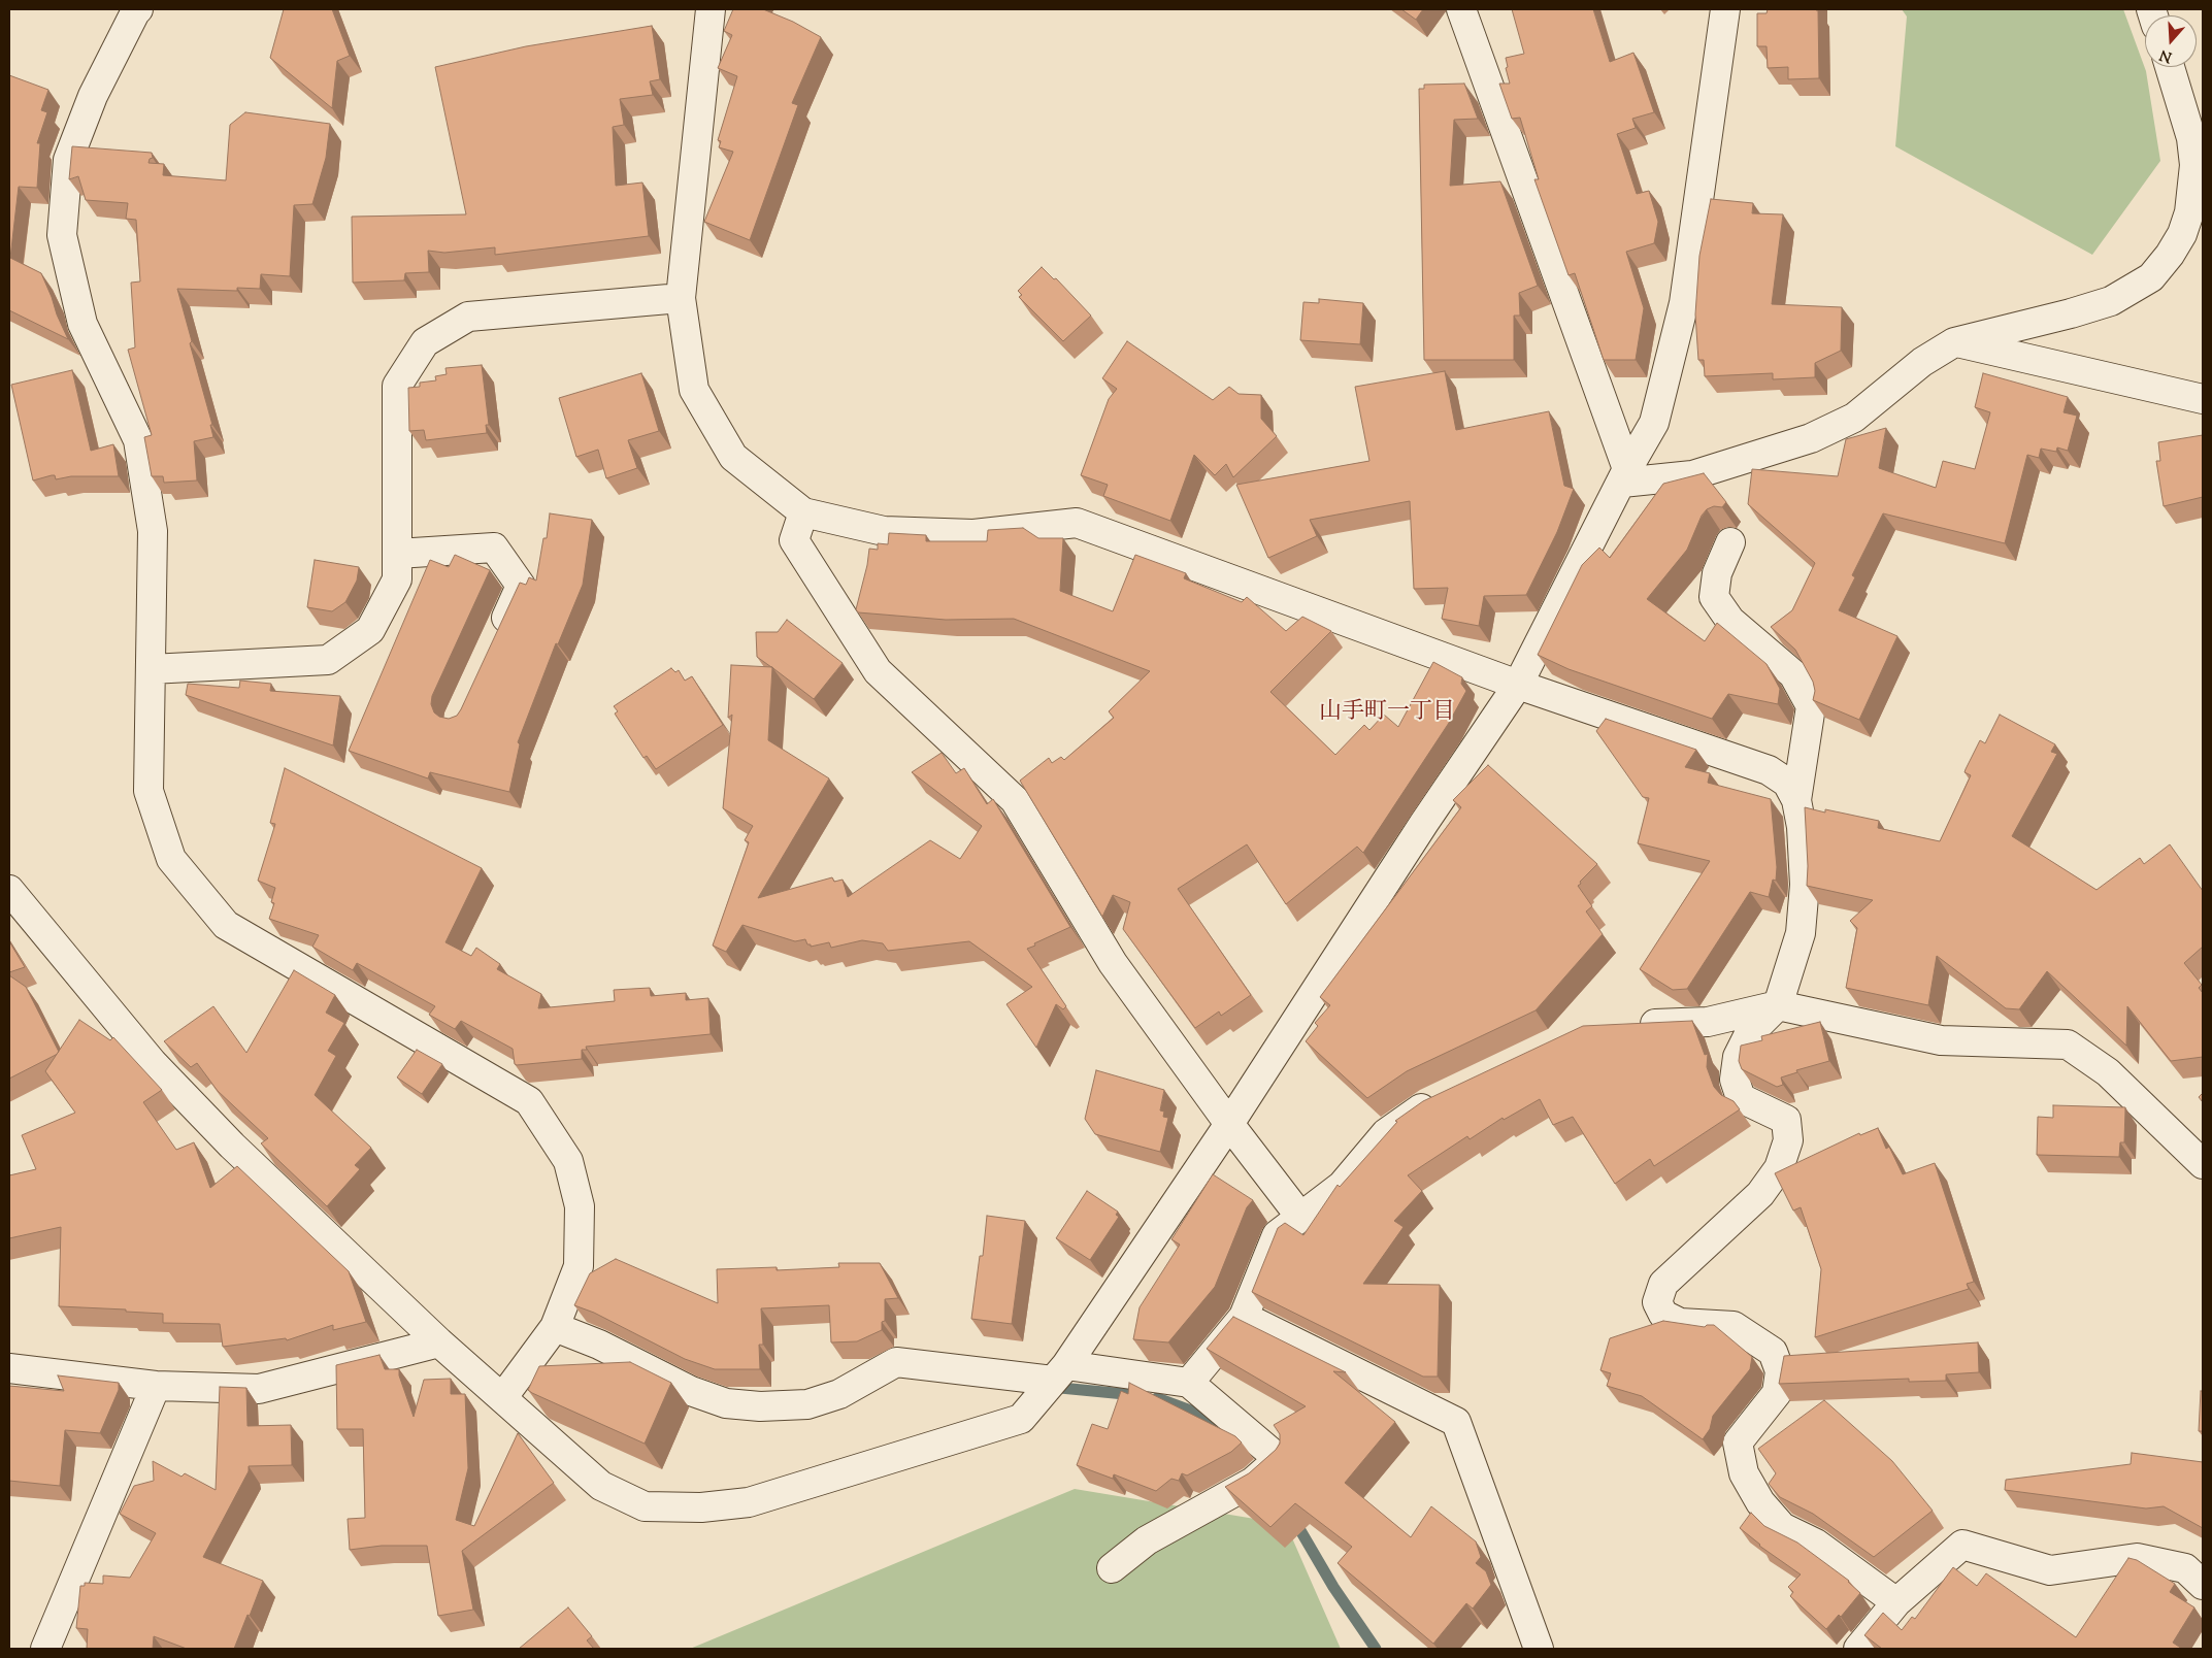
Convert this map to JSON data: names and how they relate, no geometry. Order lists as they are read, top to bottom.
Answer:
{
  "districts": ["山手町一丁目"],
  "north": "bottom"
}
